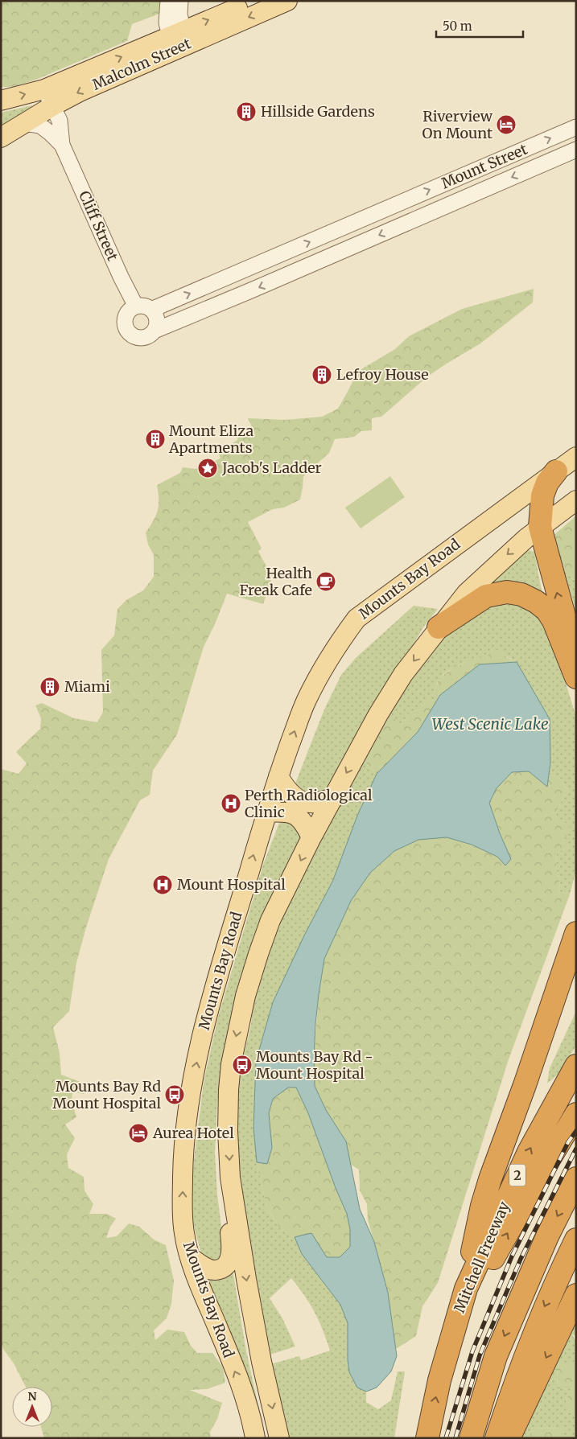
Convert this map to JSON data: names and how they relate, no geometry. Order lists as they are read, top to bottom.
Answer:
{
  "streets": {
    "highway": ["2", "Mitchell Freeway"],
    "main road": ["Malcolm Street", "Mounts Bay Road"],
    "street": ["Mount Street", "Cliff Street"]
  },
  "crossings": [
    ["Malcolm Street", "Cliff Street"],
    ["Mount Street", "Cliff Street"]
  ],
  "water": ["West Scenic Lake"],
  "places": {
    "building": [
      "Hillside Gardens",
      "Lefroy House",
      "Mount Eliza Apartments",
      "Miami"
    ],
    "hotel": ["Riverview On Mount", "Aurea Hotel"],
    "place": ["Jacob's Ladder"],
    "cafe": ["Health Freak Cafe"],
    "hospital": ["Perth Radiological Clinic", "Mount Hospital"],
    "bus stop": ["Mounts Bay Rd - Mount Hospital", "Mounts Bay Rd Mount Hospital"]
  },
  "scale_bar": "50 m",
  "north": "top"
}
